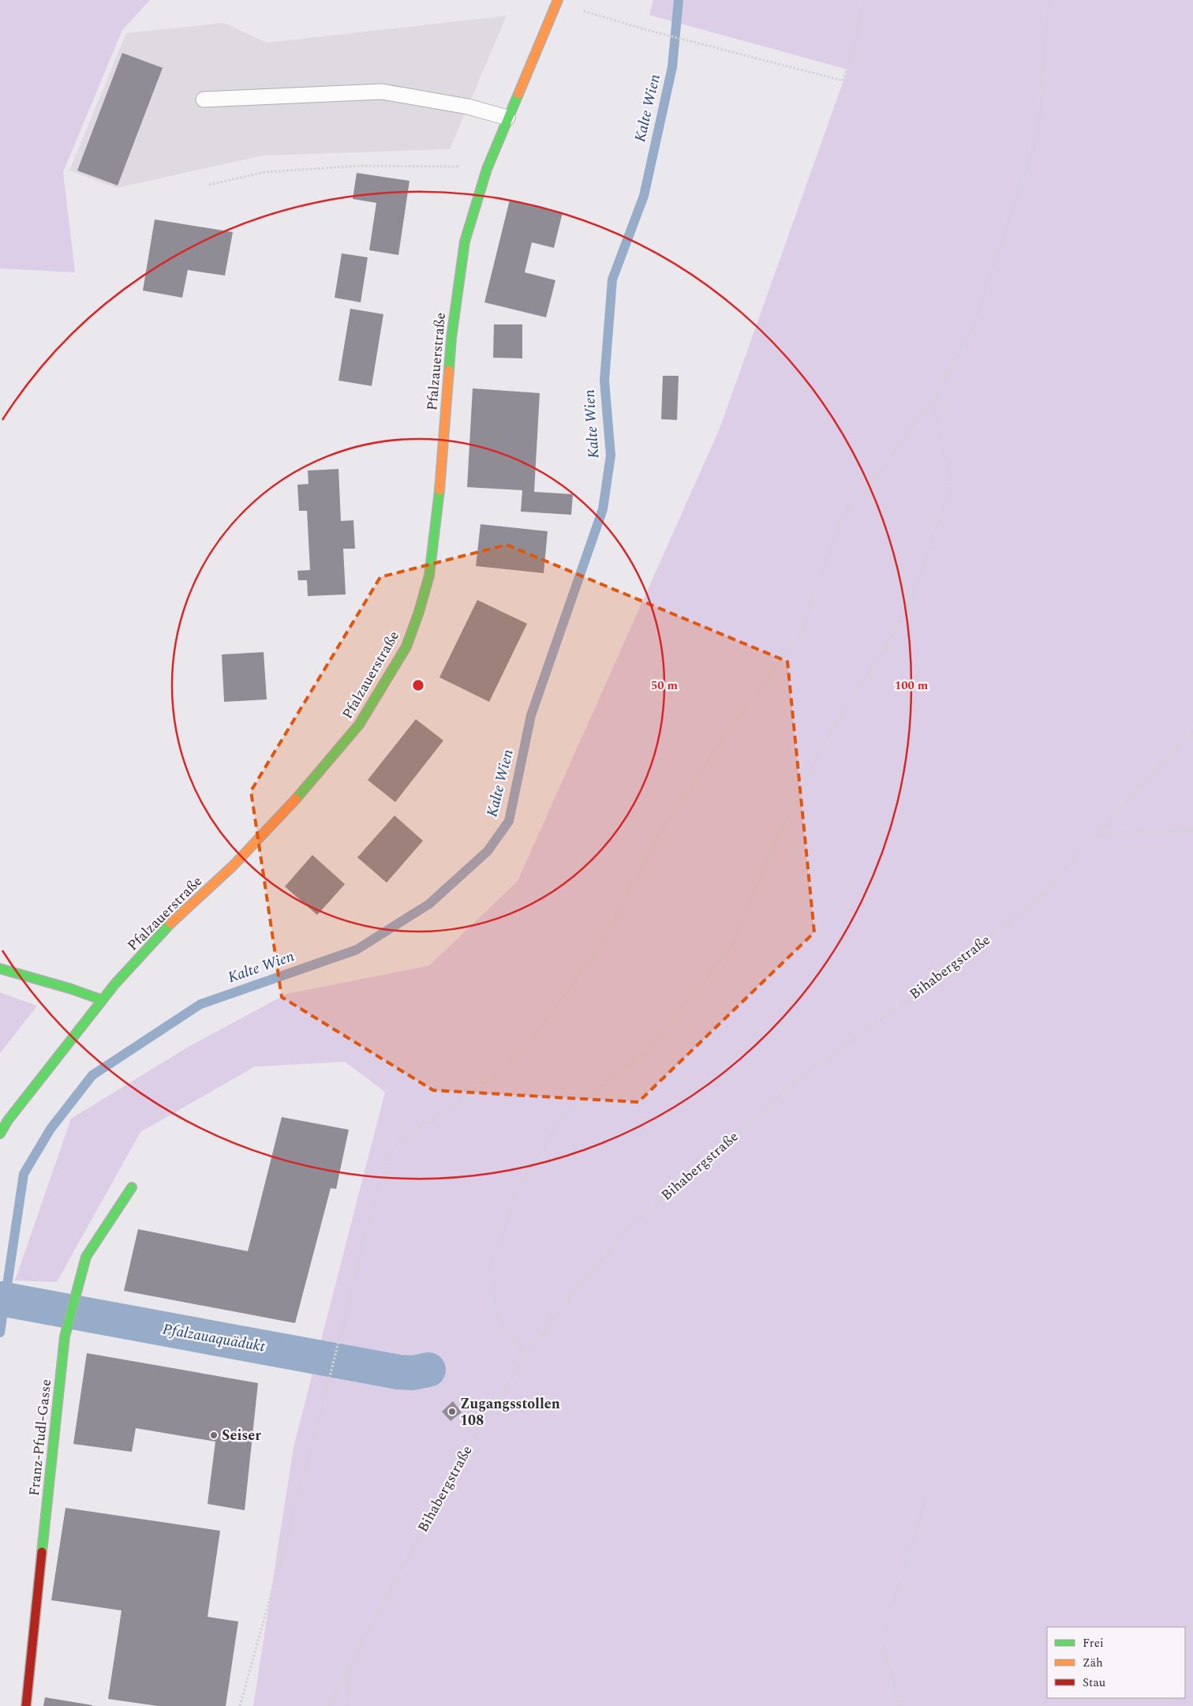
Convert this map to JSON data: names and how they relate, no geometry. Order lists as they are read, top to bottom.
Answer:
{
  "streets": {
    "street": ["Pfalzauerstraße", "Franz-Pfudl-Gasse"],
    "path": ["Bihabergstraße"]
  },
  "water": ["Kalte Wien", "Pfalzauaquädukt"],
  "places": ["Zugangsstollen 108", "Seiser"],
  "legend": ["Frei", "Zäh", "Stau"],
  "rings": ["50 m", "100 m"]
}
